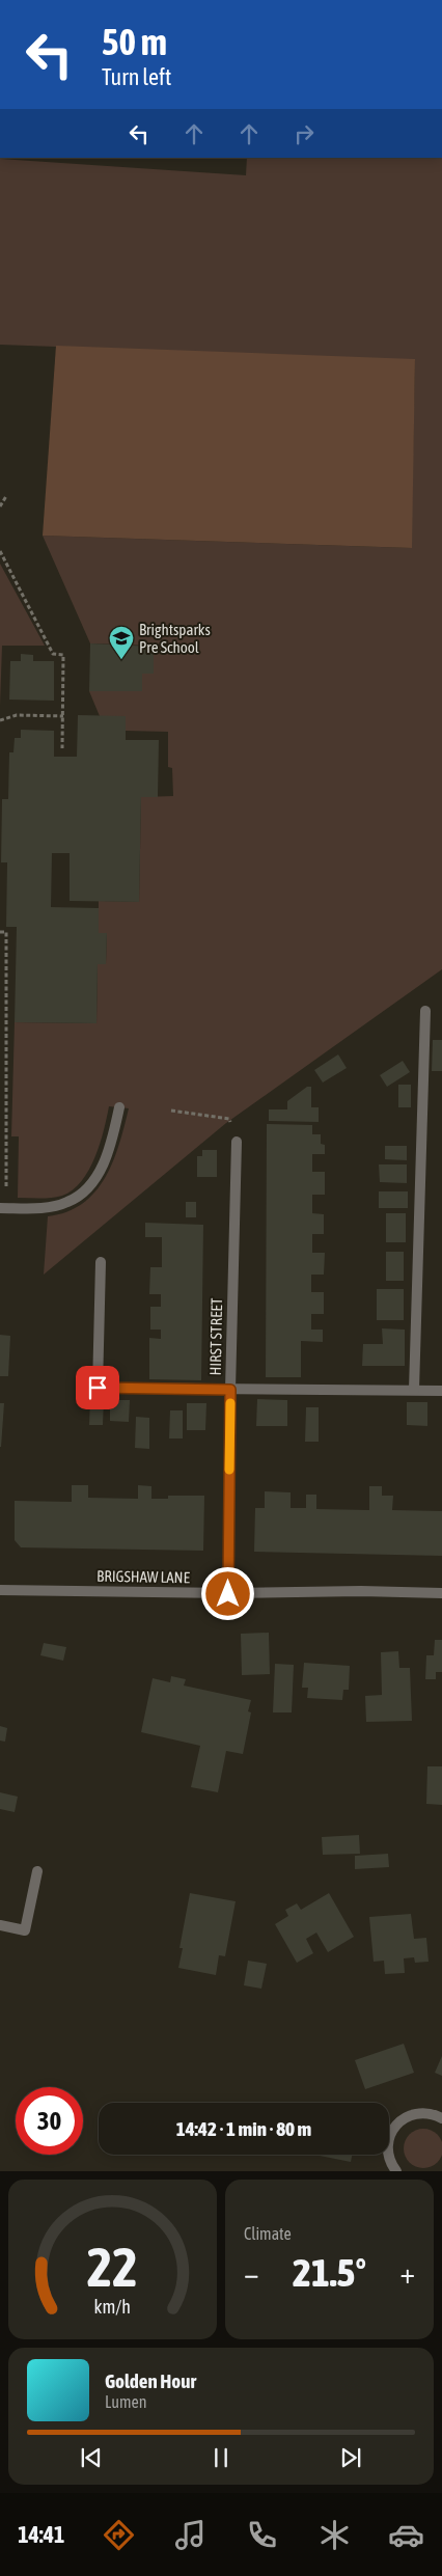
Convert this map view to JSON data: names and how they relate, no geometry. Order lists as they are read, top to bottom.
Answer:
{
  "streets": {
    "street": ["HIRST STREET", "BRIGSHAW LANE"]
  },
  "crossings": [
    ["HIRST STREET", "BRIGSHAW LANE"]
  ],
  "places": {
    "school or university": ["Brightsparks Pre School"]
  },
  "page": {
    "turn": ["50 m", "Turn left"],
    "limit": "30",
    "trip": "14:42 · 1 min · 80 m",
    "tile": "Climate",
    "heat": ["−", "21.5°", "+"],
    "song": ["Golden Hour", "Lumen"],
    "tabs": "14:41",
    "gauge": ["22", "km/h"]
  }
}
